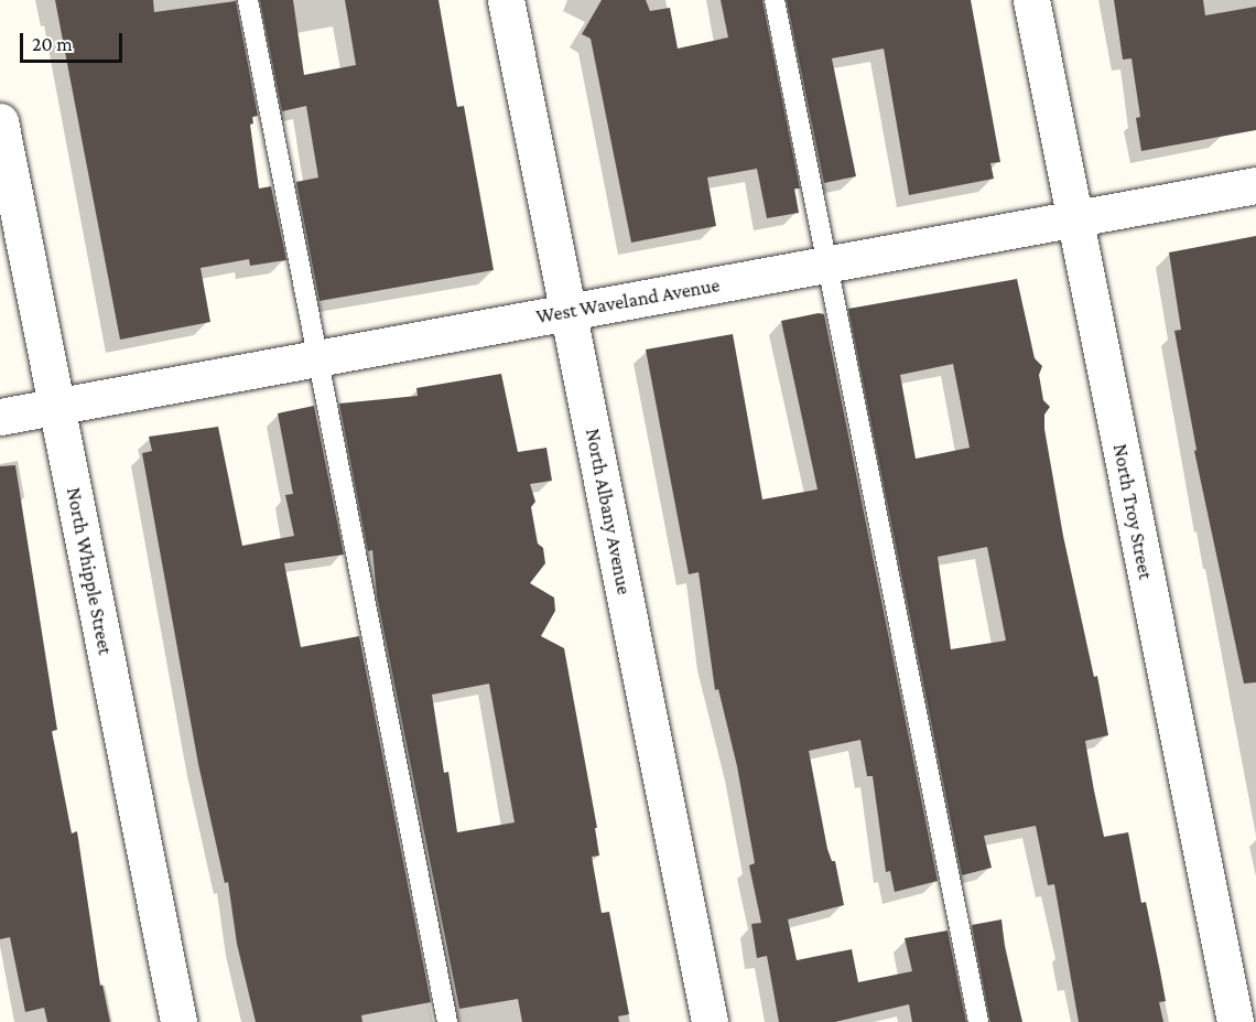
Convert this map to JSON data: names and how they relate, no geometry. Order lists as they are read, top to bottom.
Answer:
{
  "streets": {
    "street": [
      "West Waveland Avenue",
      "North Albany Avenue",
      "North Troy Street",
      "North Whipple Street"
    ]
  },
  "crossings": [
    ["West Waveland Avenue", "North Albany Avenue"],
    ["West Waveland Avenue", "North Troy Street"],
    ["West Waveland Avenue", "North Whipple Street"]
  ],
  "scale_bar": "20 m"
}
